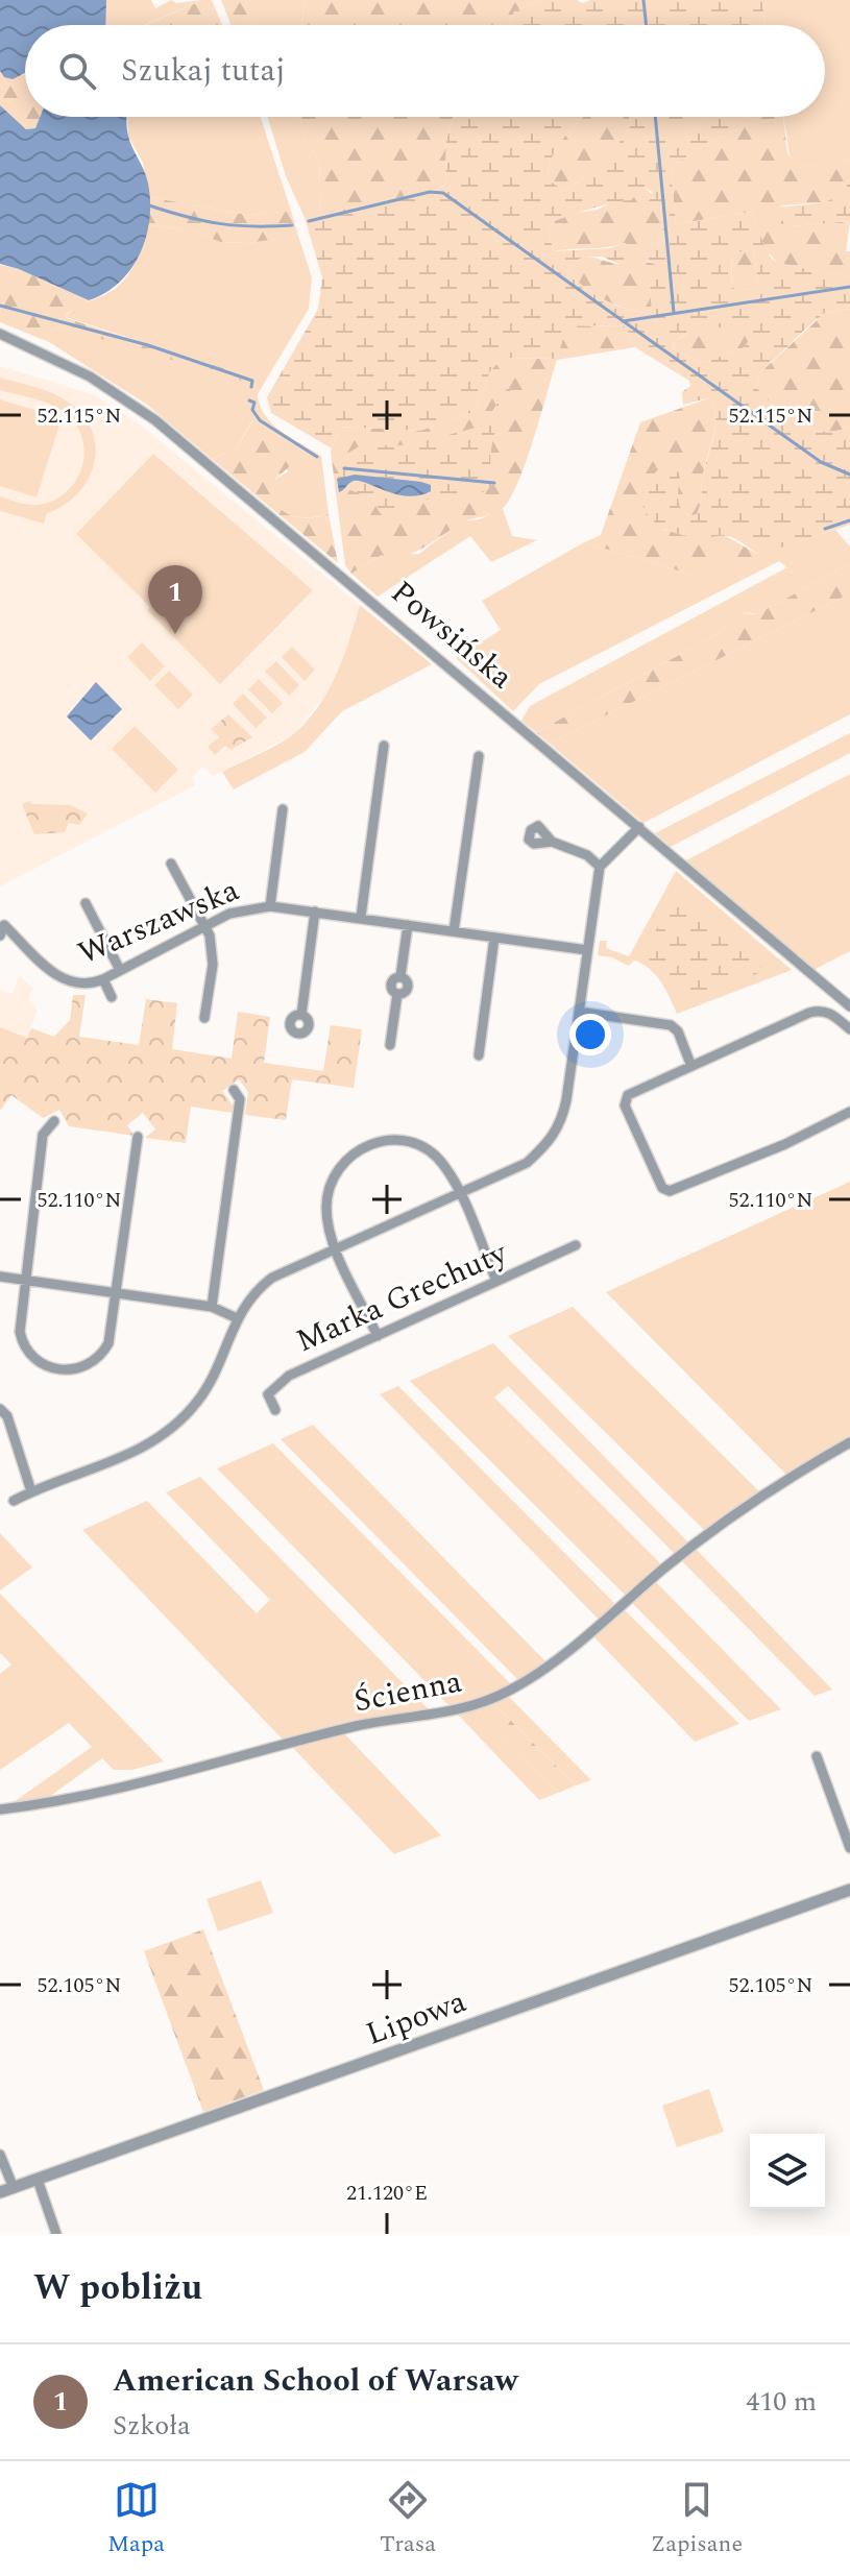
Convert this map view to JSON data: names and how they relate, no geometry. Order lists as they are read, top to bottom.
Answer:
{
  "streets": {
    "street": [
      "Powsińska",
      "Warszawska",
      "Marka Grechuty",
      "Ścienna",
      "Lipowa"
    ]
  },
  "page": {
    "search": "Szukaj tutaj",
    "pins": "1",
    "heading": "W pobliżu",
    "list": [
      {
        "mark": "1",
        "name": "American School of Warsaw",
        "note": "Szkoła",
        "value": "410 m"
      }
    ],
    "nav": ["Mapa", "Trasa", "Zapisane"]
  },
  "coordinates": [
    "52.115°N",
    "52.110°N",
    "52.105°N",
    "21.120°E"
  ]
}
